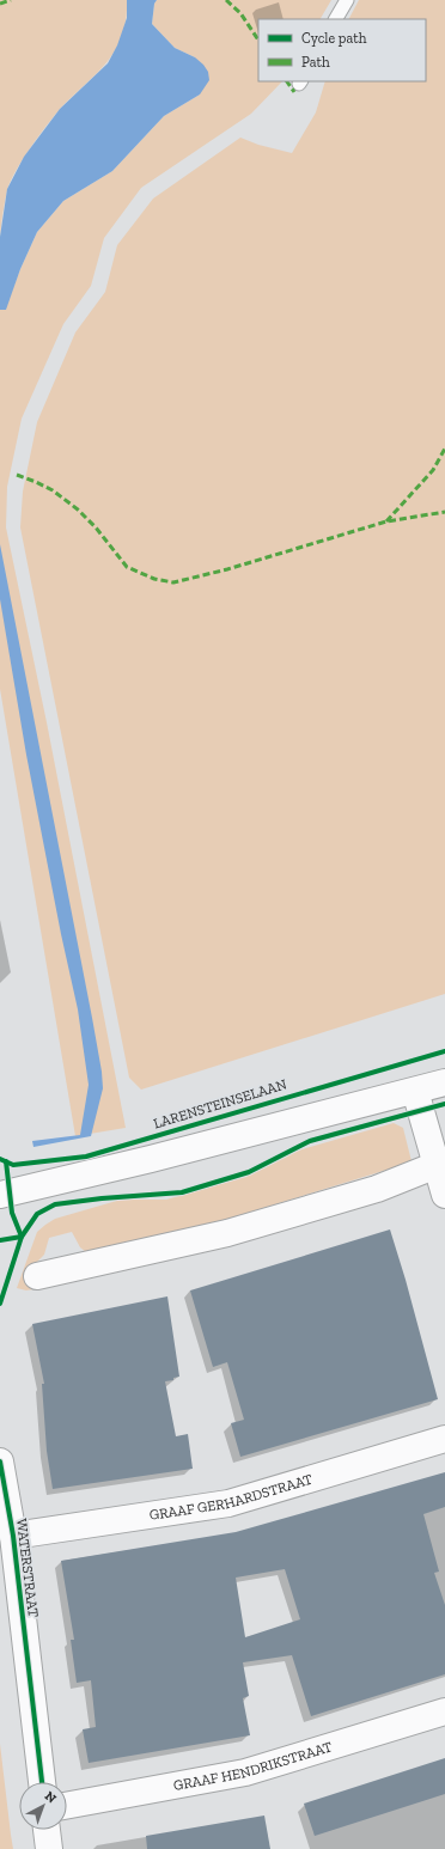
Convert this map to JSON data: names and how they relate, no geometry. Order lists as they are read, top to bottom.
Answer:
{
  "streets": {
    "street": ["GRAAF GERHARDSTRAAT", "WATERSTRAAT", "GRAAF HENDRIKSTRAAT"],
    "cycle path": ["LARENSTEINSELAAN"]
  },
  "crossings": [
    ["GRAAF GERHARDSTRAAT", "WATERSTRAAT"]
  ],
  "legend": ["Cycle path", "Path"],
  "north": "top right"
}
